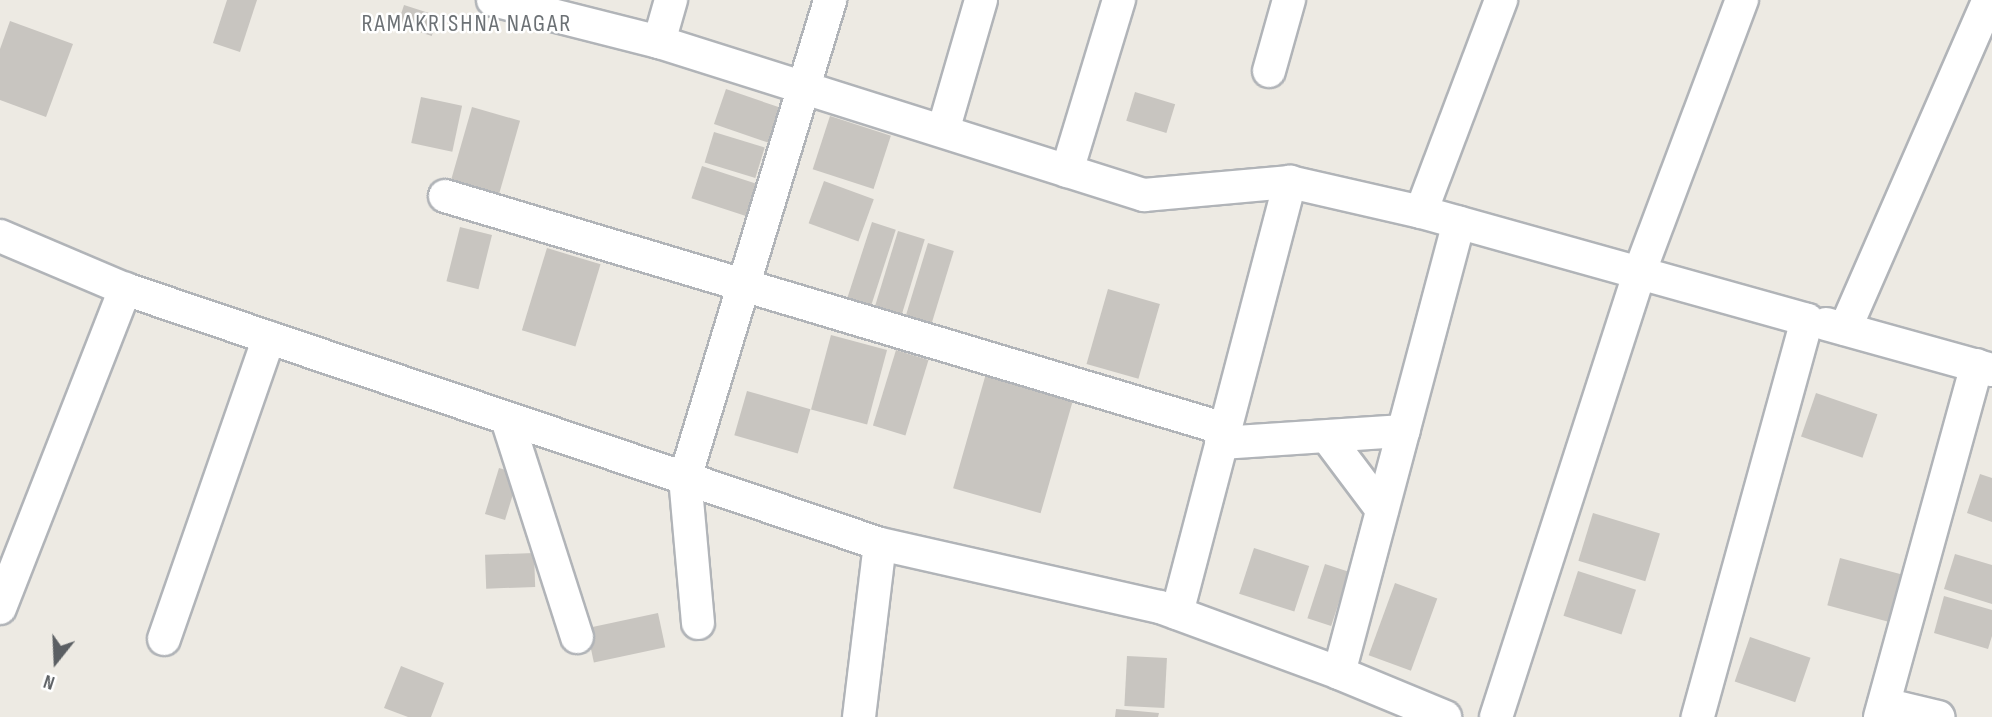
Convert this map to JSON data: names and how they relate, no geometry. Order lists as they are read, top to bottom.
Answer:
{
  "districts": ["RAMAKRISHNA NAGAR"],
  "north": "bottom"
}
